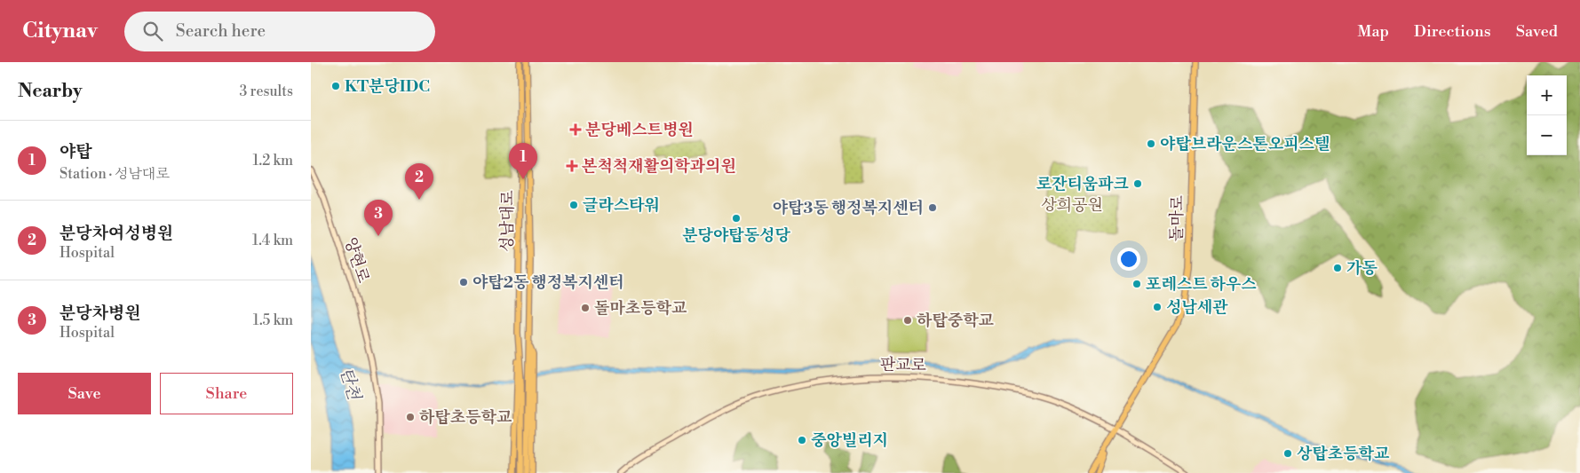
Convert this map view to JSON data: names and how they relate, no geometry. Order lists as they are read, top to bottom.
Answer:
{
  "streets": {
    "main road": [
      "돌마로",
      "성남대로",
      "양현로",
      "판교로"
    ]
  },
  "crossings": [
    ["돌마로", "판교로"]
  ],
  "water": ["탄천"],
  "parks": ["상희공원"],
  "places": {
    "other": [
      "KT분당IDC",
      "야탑브라운스톤오피스텔",
      "로잔티움파크",
      "글라스타워",
      "야탑3동 행정복지센터",
      "분당야탑동성당",
      "가동",
      "야탑2동 행정복지센터",
      "포레스트 하우스",
      "성남세관",
      "돌마초등학교",
      "하탑중학교",
      "하탑초등학교",
      "중앙빌리지",
      "상탑초등학교"
    ],
    "health": ["분당베스트병원", "본척척재활의학과의원"]
  },
  "page": {
    "header": "Citynav",
    "search": "Search here",
    "nav": ["Map", "Directions", "Saved"],
    "heading": ["Nearby", "3 results"],
    "map_buttons": ["+", "−"],
    "list": [
      {
        "mark": "1",
        "name": "야탑",
        "note": "Station · 성남대로",
        "value": "1.2 km"
      },
      {
        "mark": "2",
        "name": "분당차여성병원",
        "note": "Hospital",
        "value": "1.4 km"
      },
      {
        "mark": "3",
        "name": "분당차병원",
        "note": "Hospital",
        "value": "1.5 km"
      }
    ],
    "pins": ["1", "2", "3"],
    "buttons": ["Save", "Share"]
  }
}
